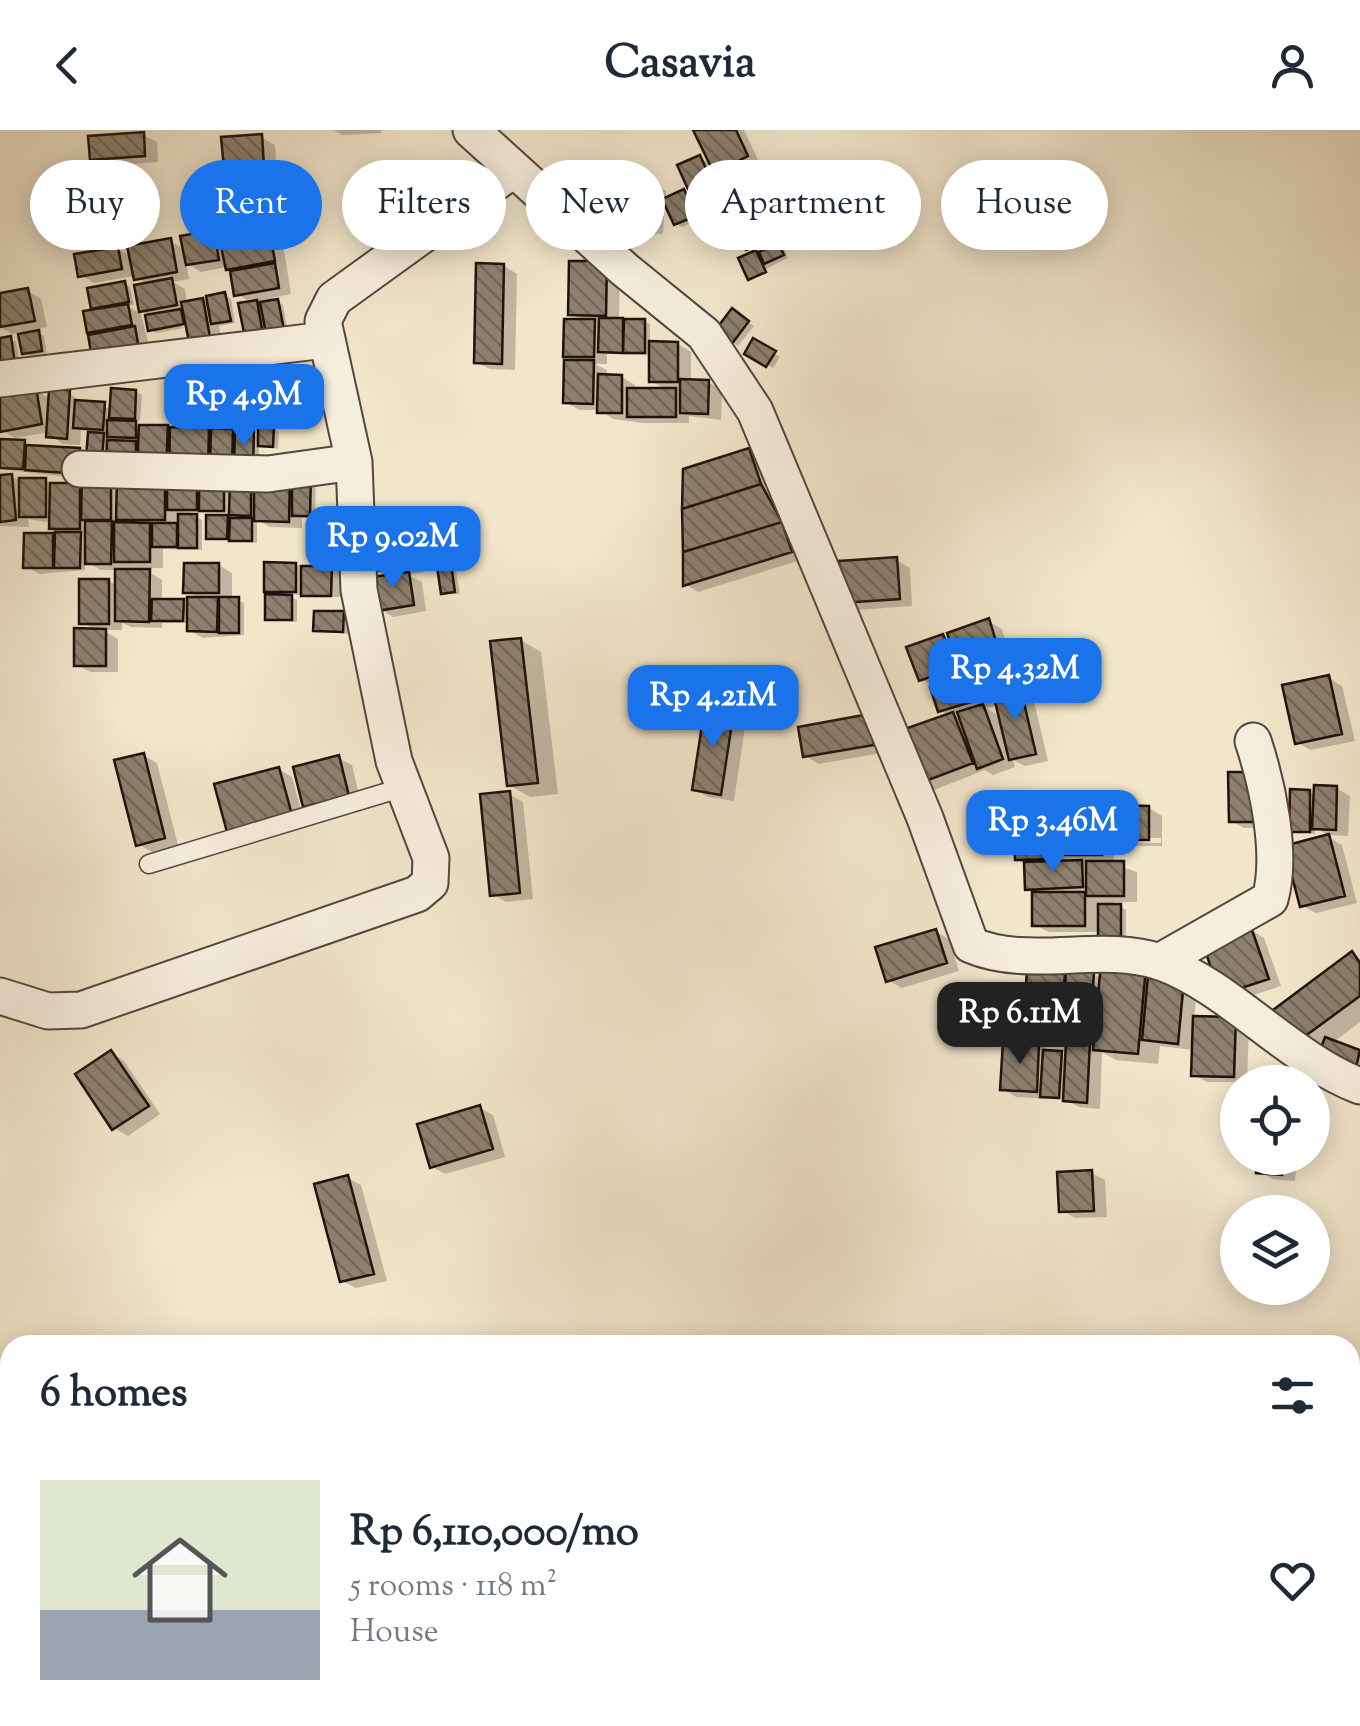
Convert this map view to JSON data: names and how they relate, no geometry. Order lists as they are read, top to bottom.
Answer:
{
  "page": {
    "header": "Casavia",
    "chip": [
      "Buy",
      "Rent",
      "Filters",
      "New",
      "Apartment",
      "House"
    ],
    "price": [
      "Rp 4.9M",
      "Rp 9.02M",
      "Rp 4.32M",
      "Rp 4.21M",
      "Rp 3.46M",
      "Rp 6.11M"
    ],
    "heading": "6 homes",
    "list": [
      {
        "name": "Rp 6,110,000/mo",
        "note": "5 rooms · 118 m² · House"
      }
    ]
  }
}
